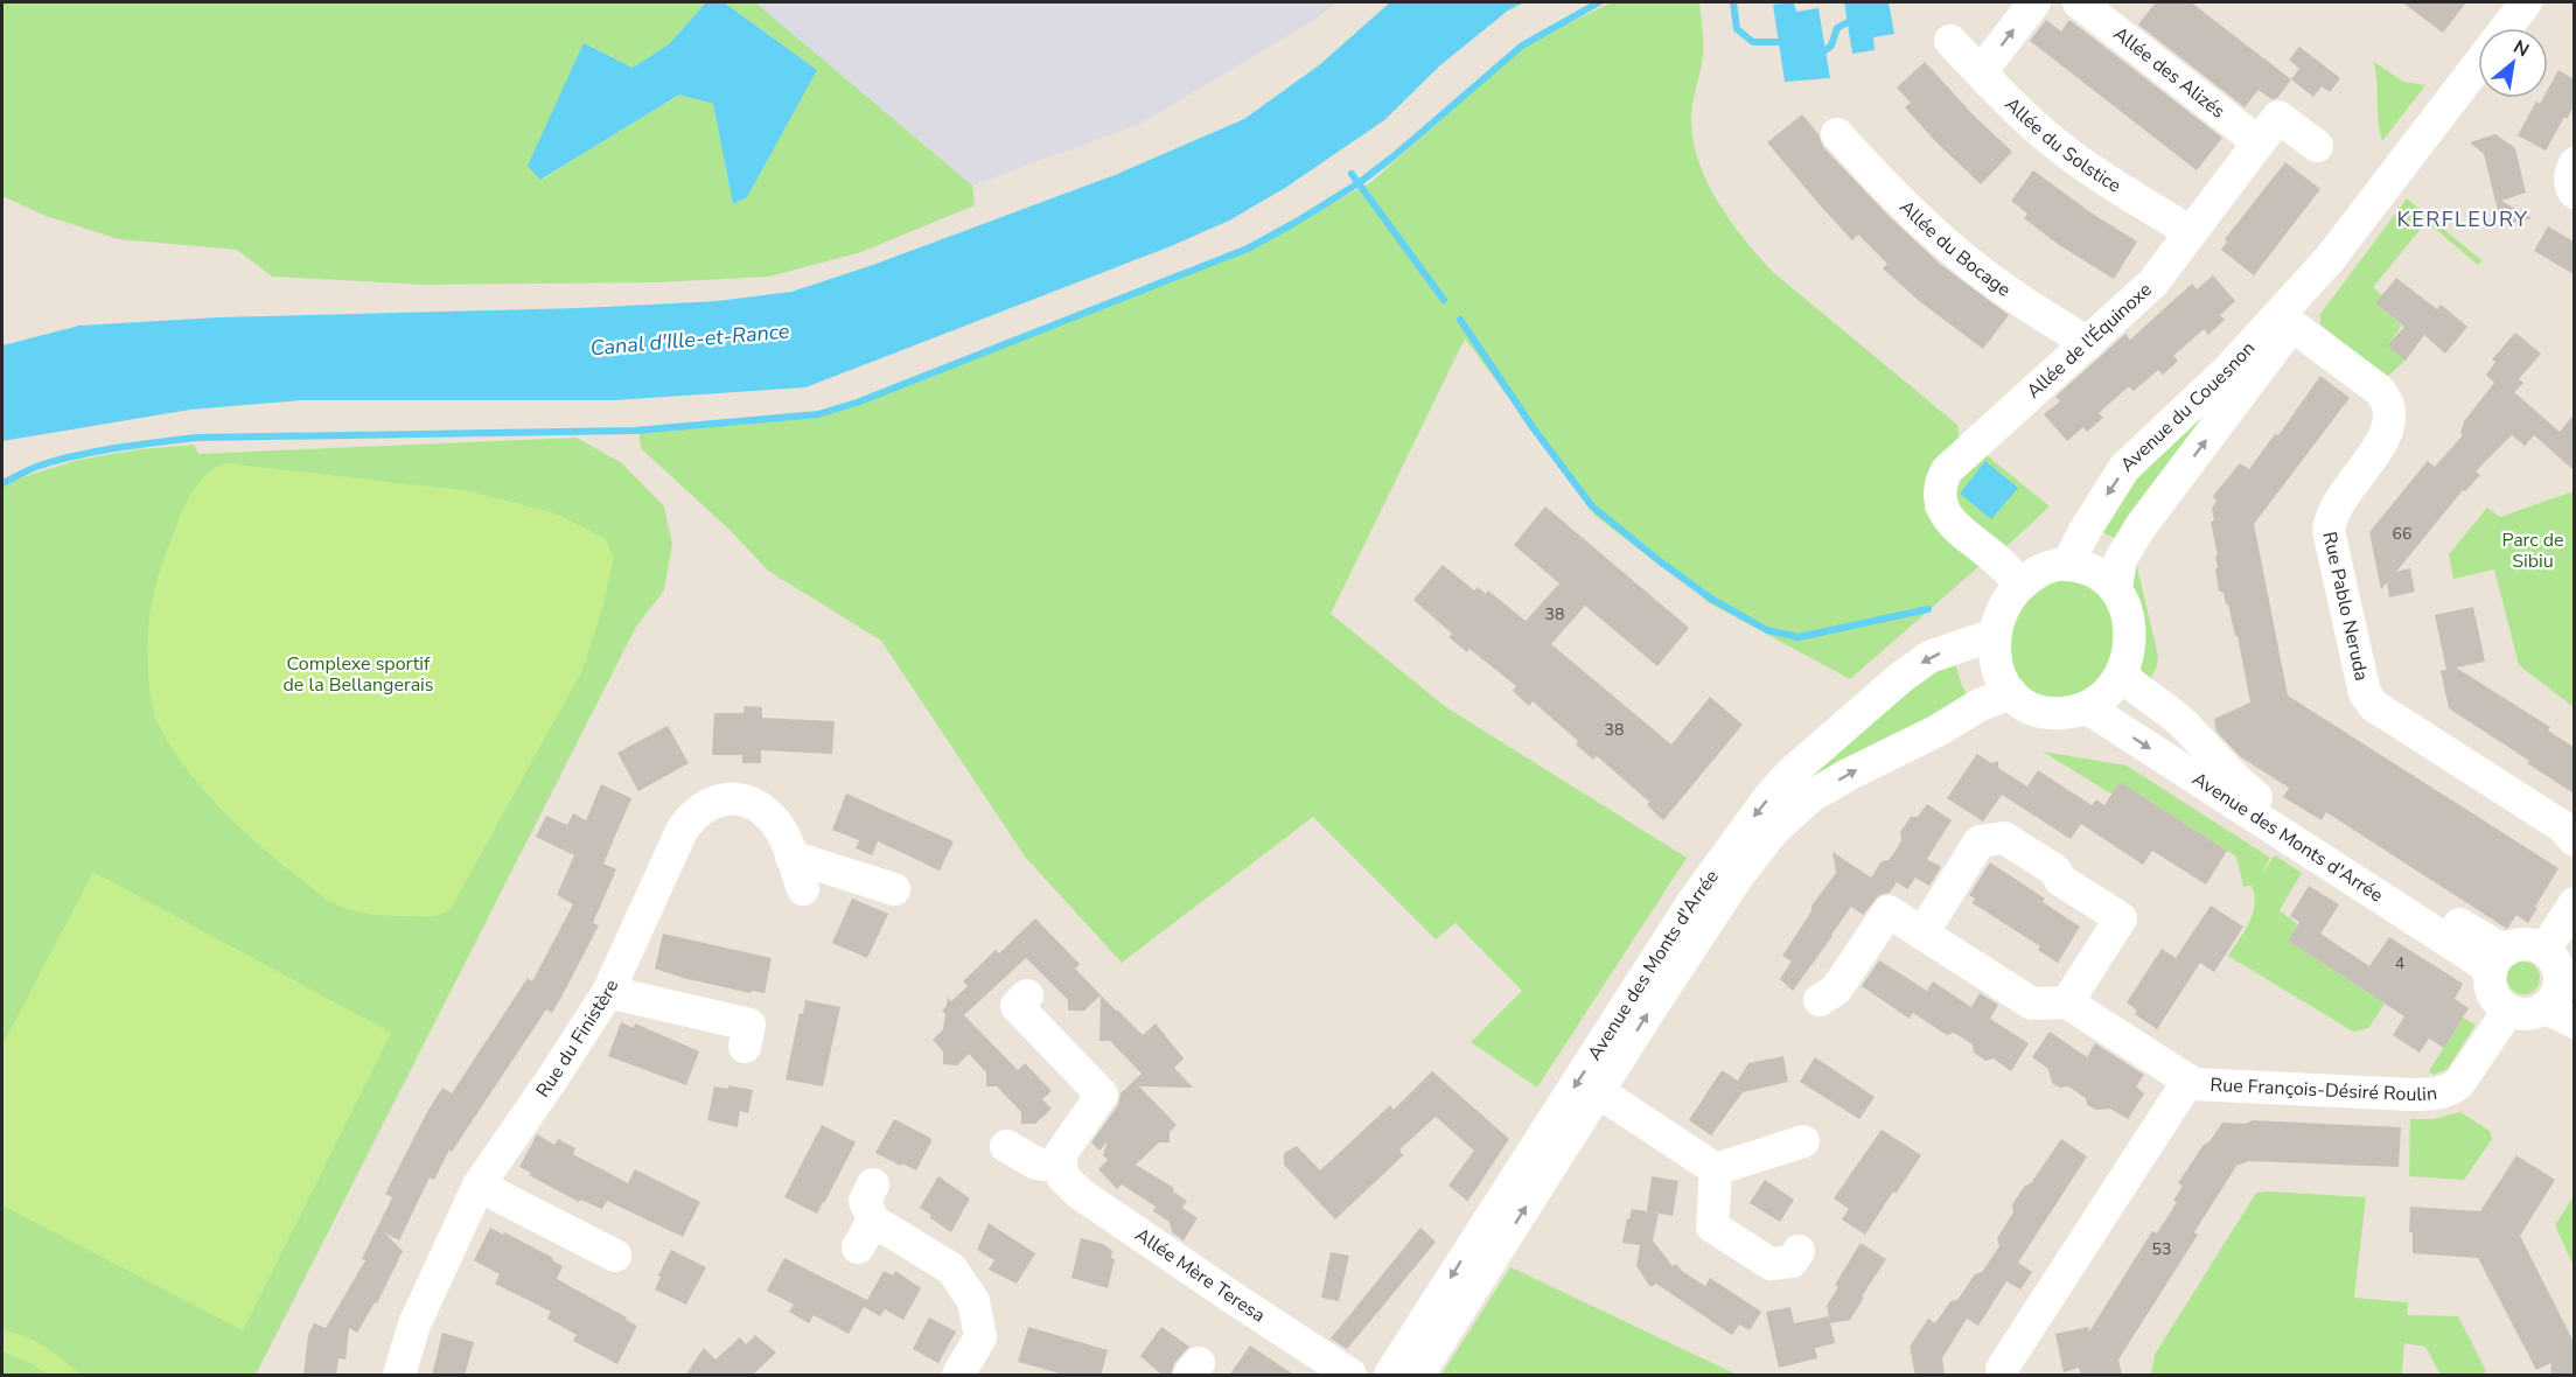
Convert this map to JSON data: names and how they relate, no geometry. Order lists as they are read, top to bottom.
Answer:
{
  "streets": {
    "street": [
      "Allée des Alizés",
      "Allée du Solstice",
      "Allée du Bocage",
      "Allée de l'Équinoxe",
      "Avenue du Couesnon",
      "Rue Pablo Neruda",
      "Avenue des Monts d'Arrée",
      "Rue du Finistère",
      "Rue François-Désiré Roulin",
      "Allée Mère Teresa"
    ]
  },
  "crossings": [
    ["Allée des Alizés", "Allée de l'Équinoxe"],
    ["Allée du Solstice", "Allée de l'Équinoxe"],
    ["Allée du Bocage", "Allée de l'Équinoxe"],
    ["Allée de l'Équinoxe", "Avenue du Couesnon"],
    ["Allée de l'Équinoxe", "Avenue des Monts d'Arrée"],
    ["Avenue du Couesnon", "Rue Pablo Neruda"],
    ["Avenue du Couesnon", "Avenue des Monts d'Arrée"],
    ["Avenue des Monts d'Arrée", "Rue François-Désiré Roulin"]
  ],
  "districts": ["KERFLEURY"],
  "water": ["Canal d'Ille-et-Rance"],
  "parks": ["Parc de Sibiu", "Complexe sportif de la Bellangerais"],
  "house_numbers": [
    "66",
    "38",
    "38",
    "4",
    "53"
  ],
  "north": "top right"
}
